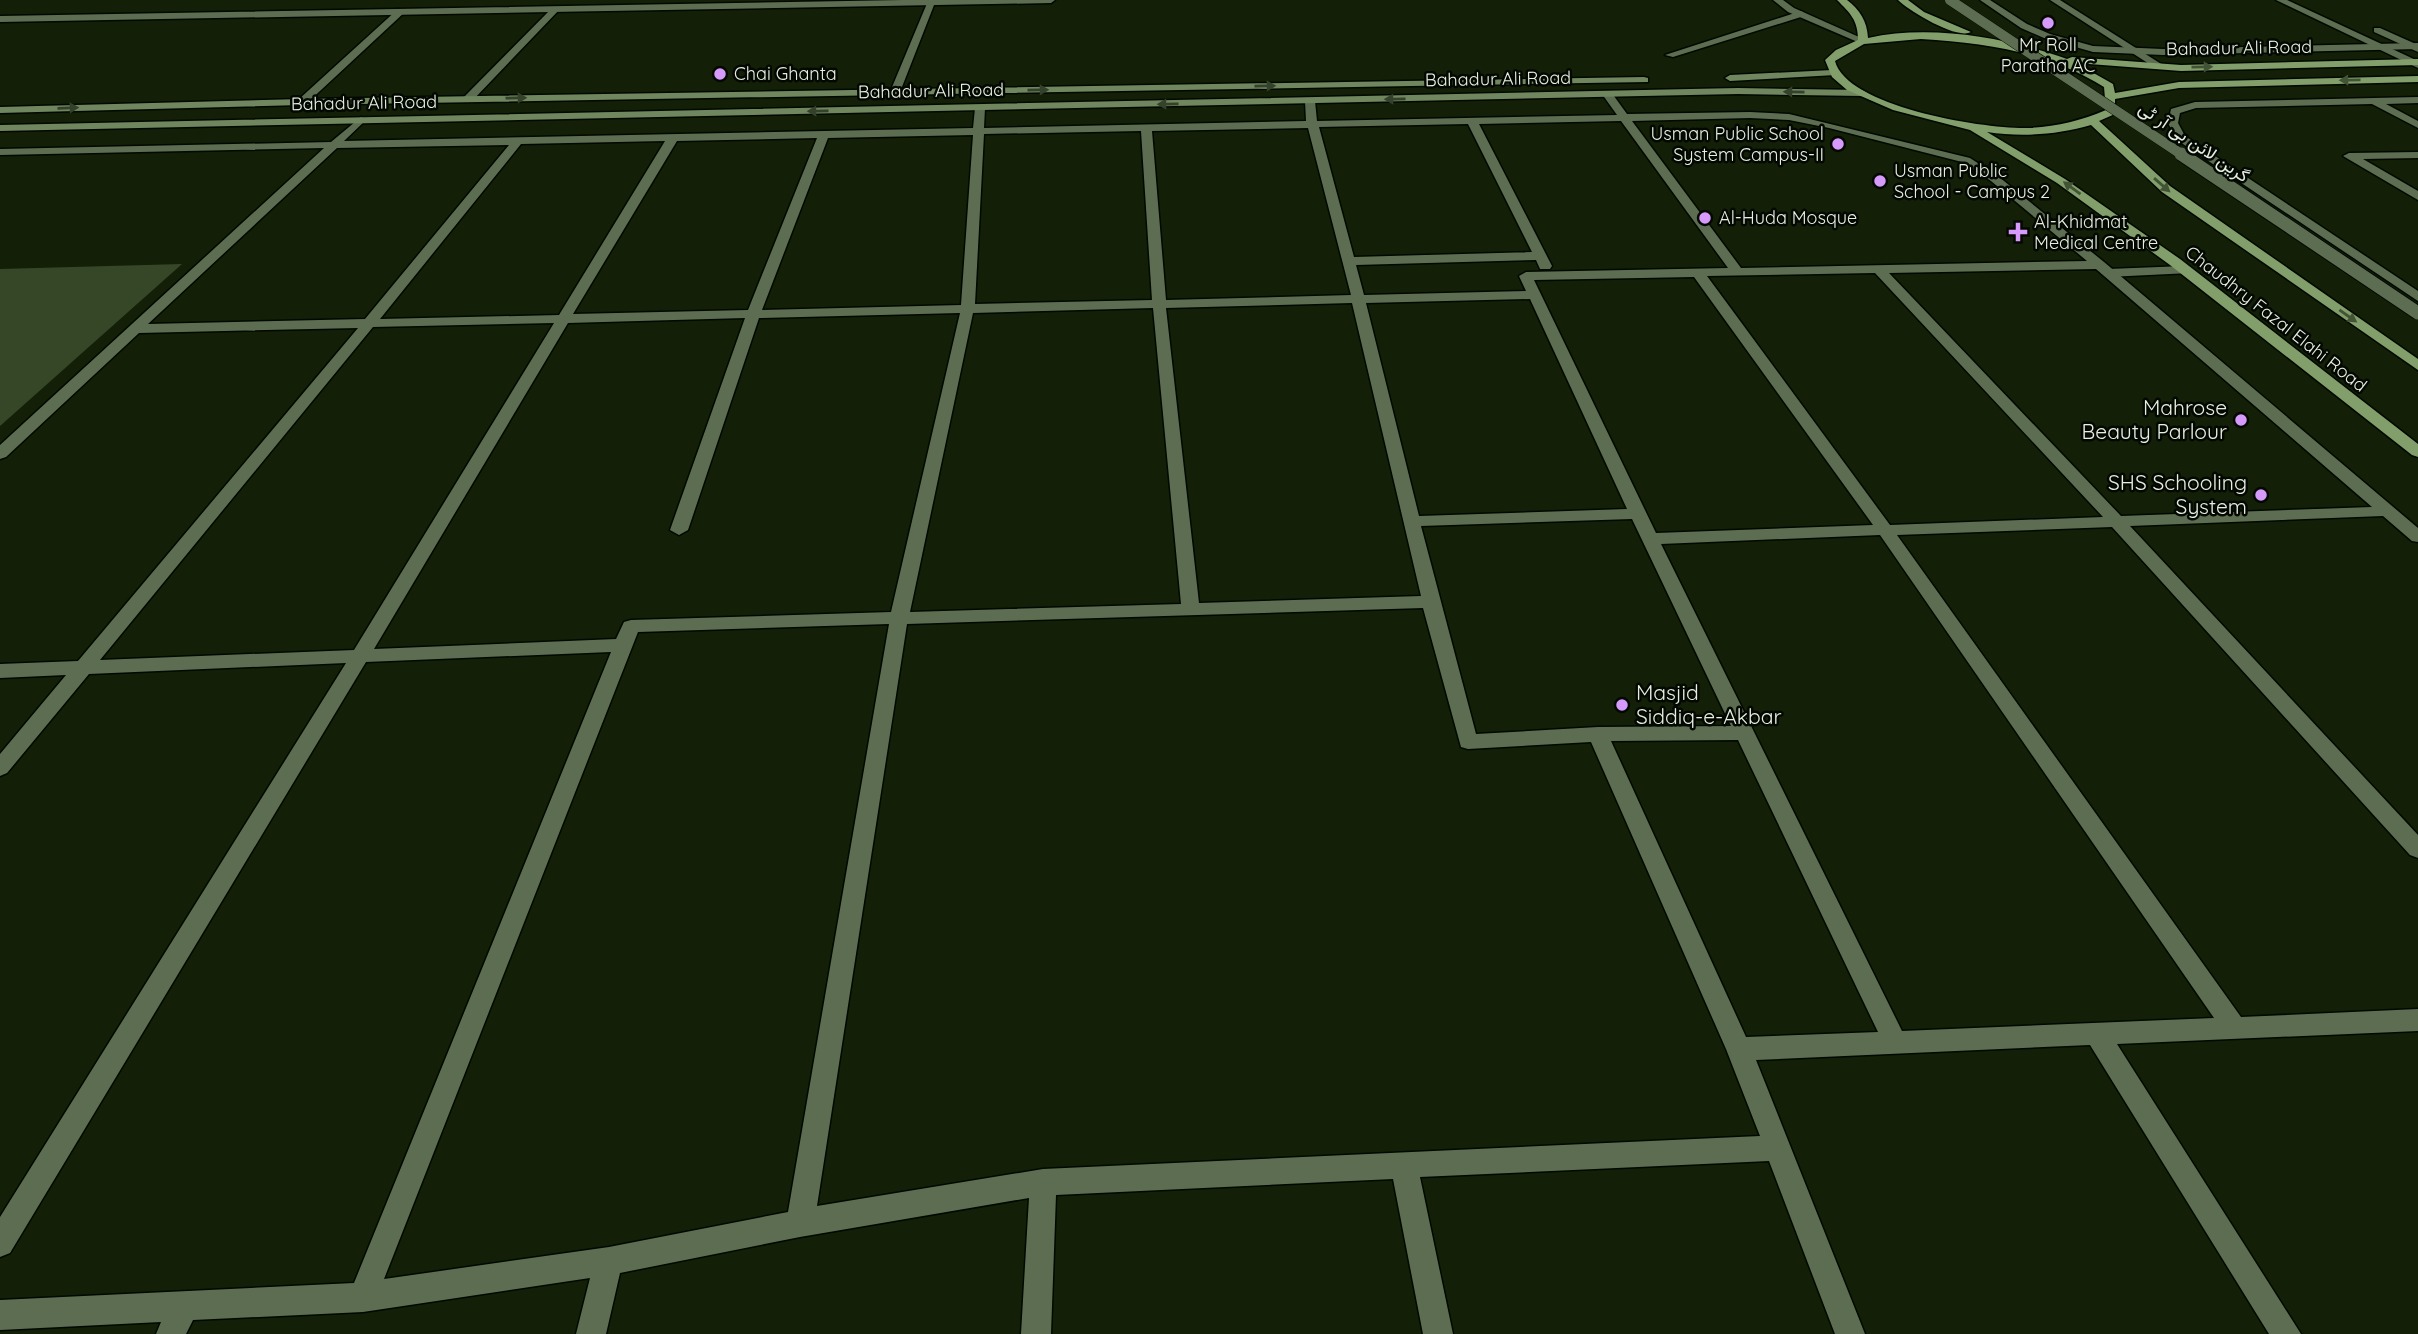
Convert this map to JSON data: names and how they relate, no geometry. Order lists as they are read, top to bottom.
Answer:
{
  "streets": {
    "main road": ["Bahadur Ali Road", "Chaudhry Fazal Elahi Road"],
    "street": ["گرین لائن بی آر ٹی"]
  },
  "places": {
    "other": [
      "Mr Roll Paratha AC",
      "Chai Ghanta",
      "Usman Public School System Campus-II",
      "Usman Public School - Campus 2",
      "Al-Huda Mosque",
      "Mahrose Beauty Parlour",
      "SHS Schooling System",
      "Masjid Siddiq-e-Akbar"
    ],
    "health": ["Al-Khidmat Medical Centre"]
  }
}
